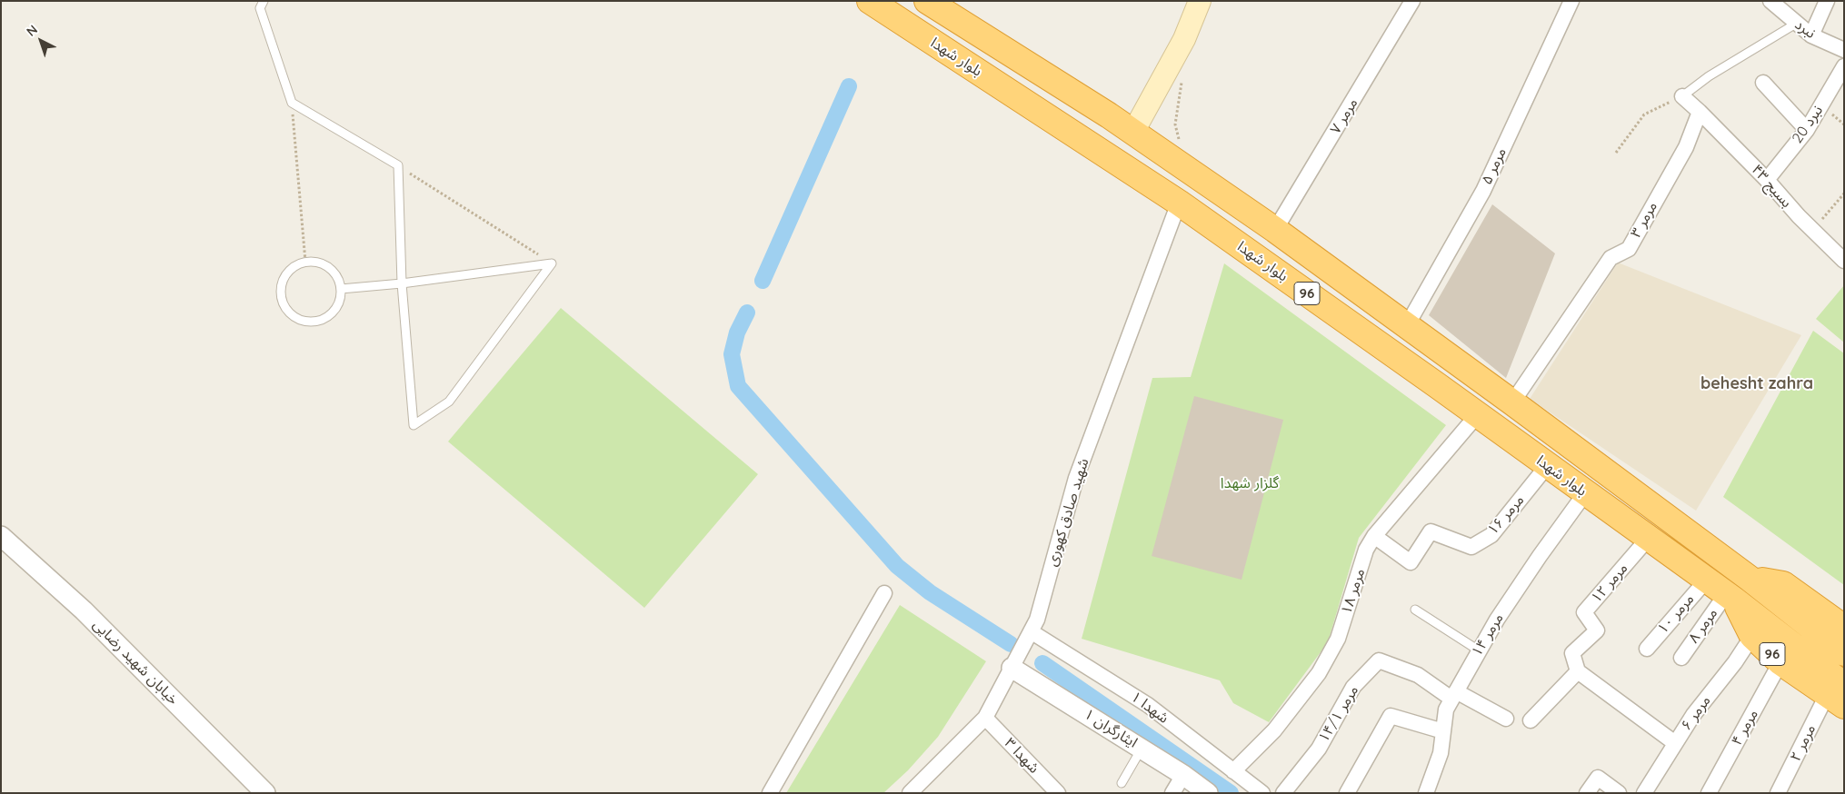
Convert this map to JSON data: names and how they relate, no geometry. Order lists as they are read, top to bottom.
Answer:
{
  "streets": {
    "highway": ["بلوار شهدا", "96"],
    "street": [
      "نبرد",
      "مرمر ۷",
      "نبرد 20",
      "مرمر ۵",
      "بسیج ۴۳",
      "مرمر ۳",
      "شهید صادق کهوری",
      "مرمر ۱۶",
      "مرمر ۱۲",
      "مرمر ۱۸",
      "مرمر ۱۰",
      "مرمر ۸",
      "مرمر ۱۴",
      "خیابان شهید رضایی",
      "شهدا ۱",
      "مرمر ۶",
      "مرمر ۱۴/۱",
      "مرمر ۴",
      "ایثارگران ۱",
      "مرمر ۲",
      "شهدا ۳"
    ]
  },
  "crossings": [
    ["بلوار شهدا", "مرمر ۷"],
    ["بلوار شهدا", "مرمر ۵"],
    ["بلوار شهدا", "مرمر ۳"],
    ["بلوار شهدا", "96"],
    ["بلوار شهدا", "شهید صادق کهوری"],
    ["بلوار شهدا", "مرمر ۱۶"],
    ["بلوار شهدا", "مرمر ۱۲"],
    ["بلوار شهدا", "مرمر ۱۸"],
    ["بلوار شهدا", "مرمر ۱۰"],
    ["بلوار شهدا", "مرمر ۸"],
    ["بلوار شهدا", "مرمر ۱۴"],
    ["بلوار شهدا", "مرمر ۲"],
    ["نبرد 20", "بسیج ۴۳"],
    ["بسیج ۴۳", "مرمر ۳"],
    ["96", "مرمر ۸"],
    ["96", "مرمر ۶"],
    ["96", "مرمر ۴"],
    ["96", "مرمر ۲"],
    ["شهید صادق کهوری", "شهدا ۱"],
    ["شهید صادق کهوری", "ایثارگران ۱"],
    ["شهید صادق کهوری", "شهدا ۳"],
    ["مرمر ۱۶", "مرمر ۱۸"],
    ["مرمر ۱۸", "شهدا ۱"],
    ["مرمر ۱۴", "مرمر ۱۴/۱"]
  ],
  "districts": ["behesht zahra"],
  "parks": ["گلزار شهدا"],
  "north": "top left"
}
